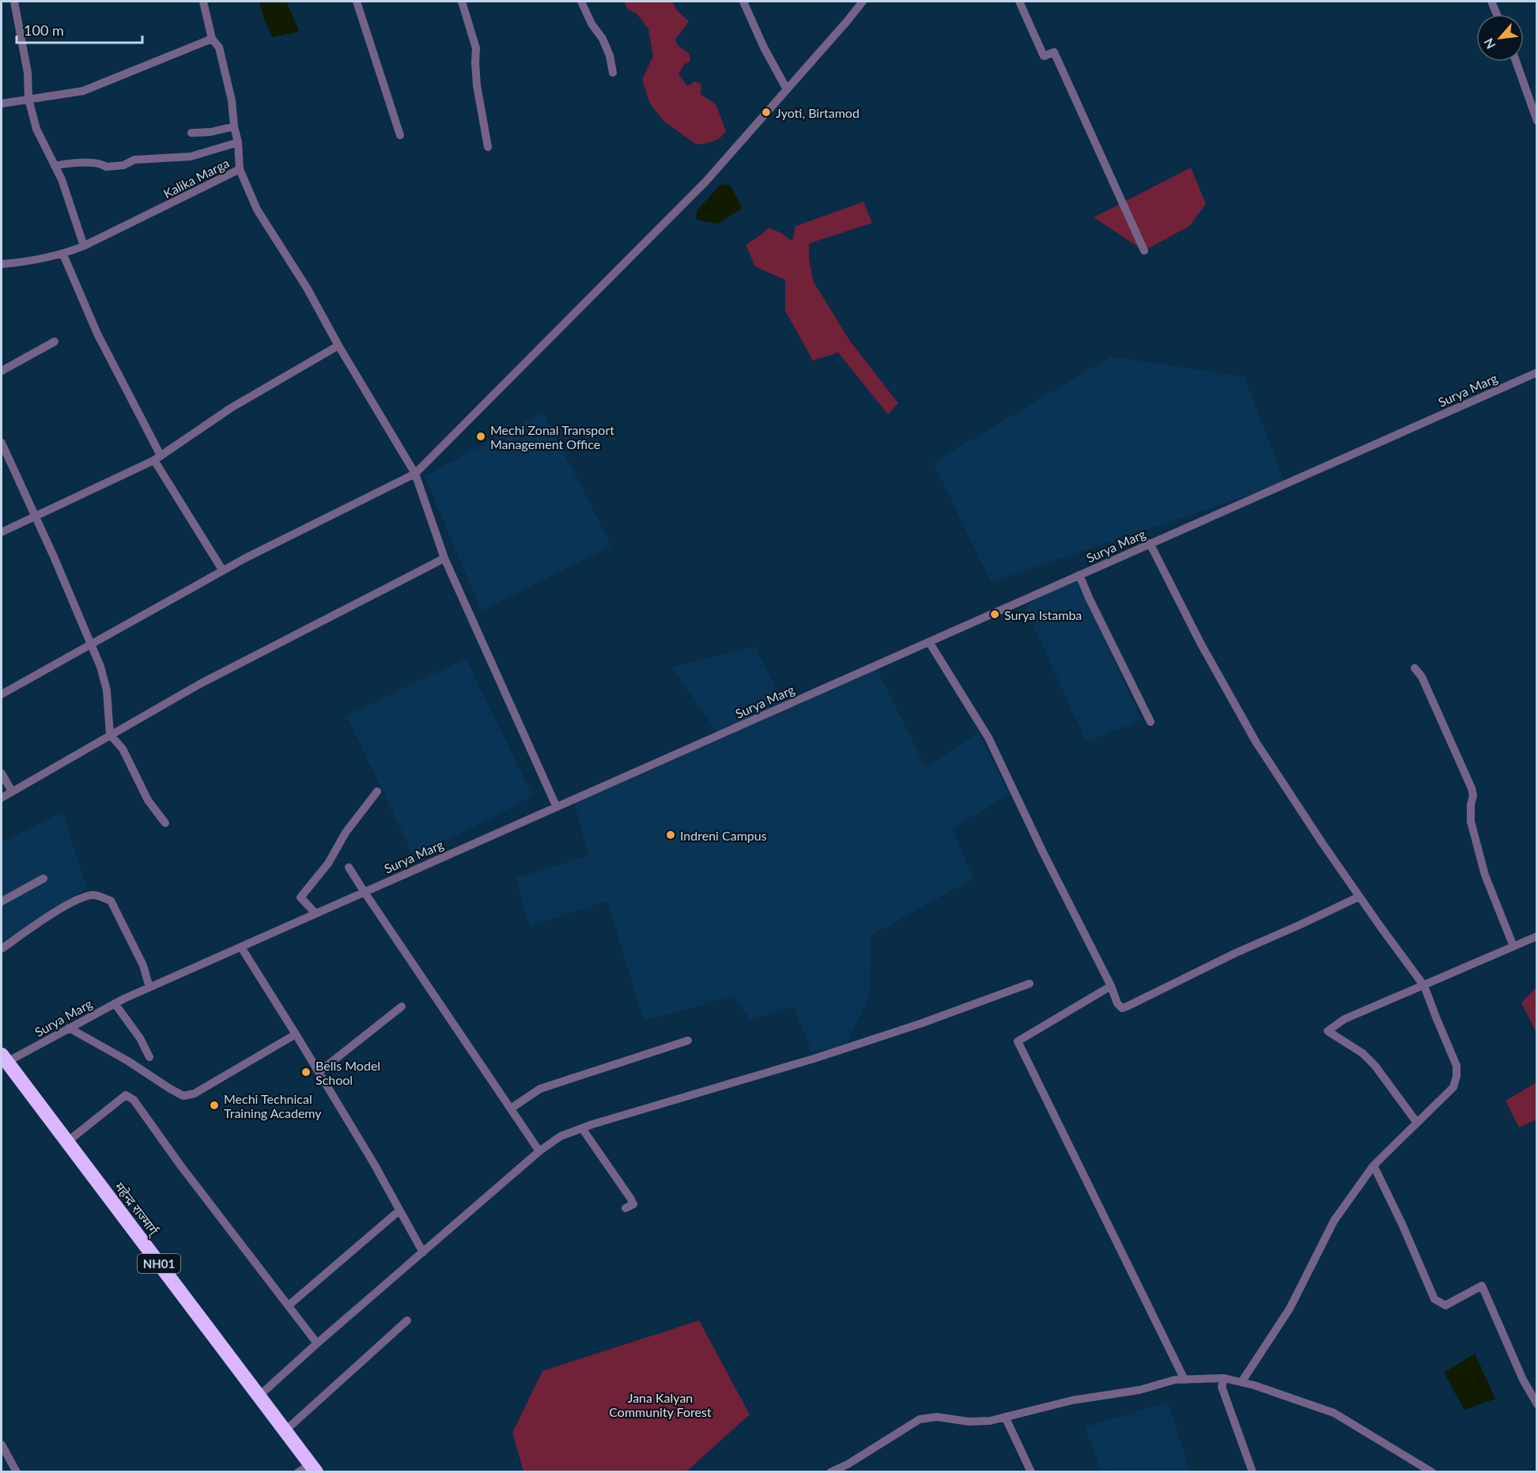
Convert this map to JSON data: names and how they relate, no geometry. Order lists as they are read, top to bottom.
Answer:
{
  "streets": {
    "highway": ["महेन्द्र राज्मार्ग्", "NH01"],
    "street": ["Kalika Marga", "Surya Marg"]
  },
  "crossings": [
    ["Surya Marg", "महेन्द्र राज्मार्ग्"]
  ],
  "parks": ["Jana Kalyan Community Forest"],
  "places": [
    "Jyoti, Birtamod",
    "Mechi Zonal Transport Management Office",
    "Surya Istamba",
    "Indreni Campus",
    "Bells Model School",
    "Mechi Technical Training Academy"
  ],
  "scale_bar": "100 m",
  "north": "bottom left"
}
